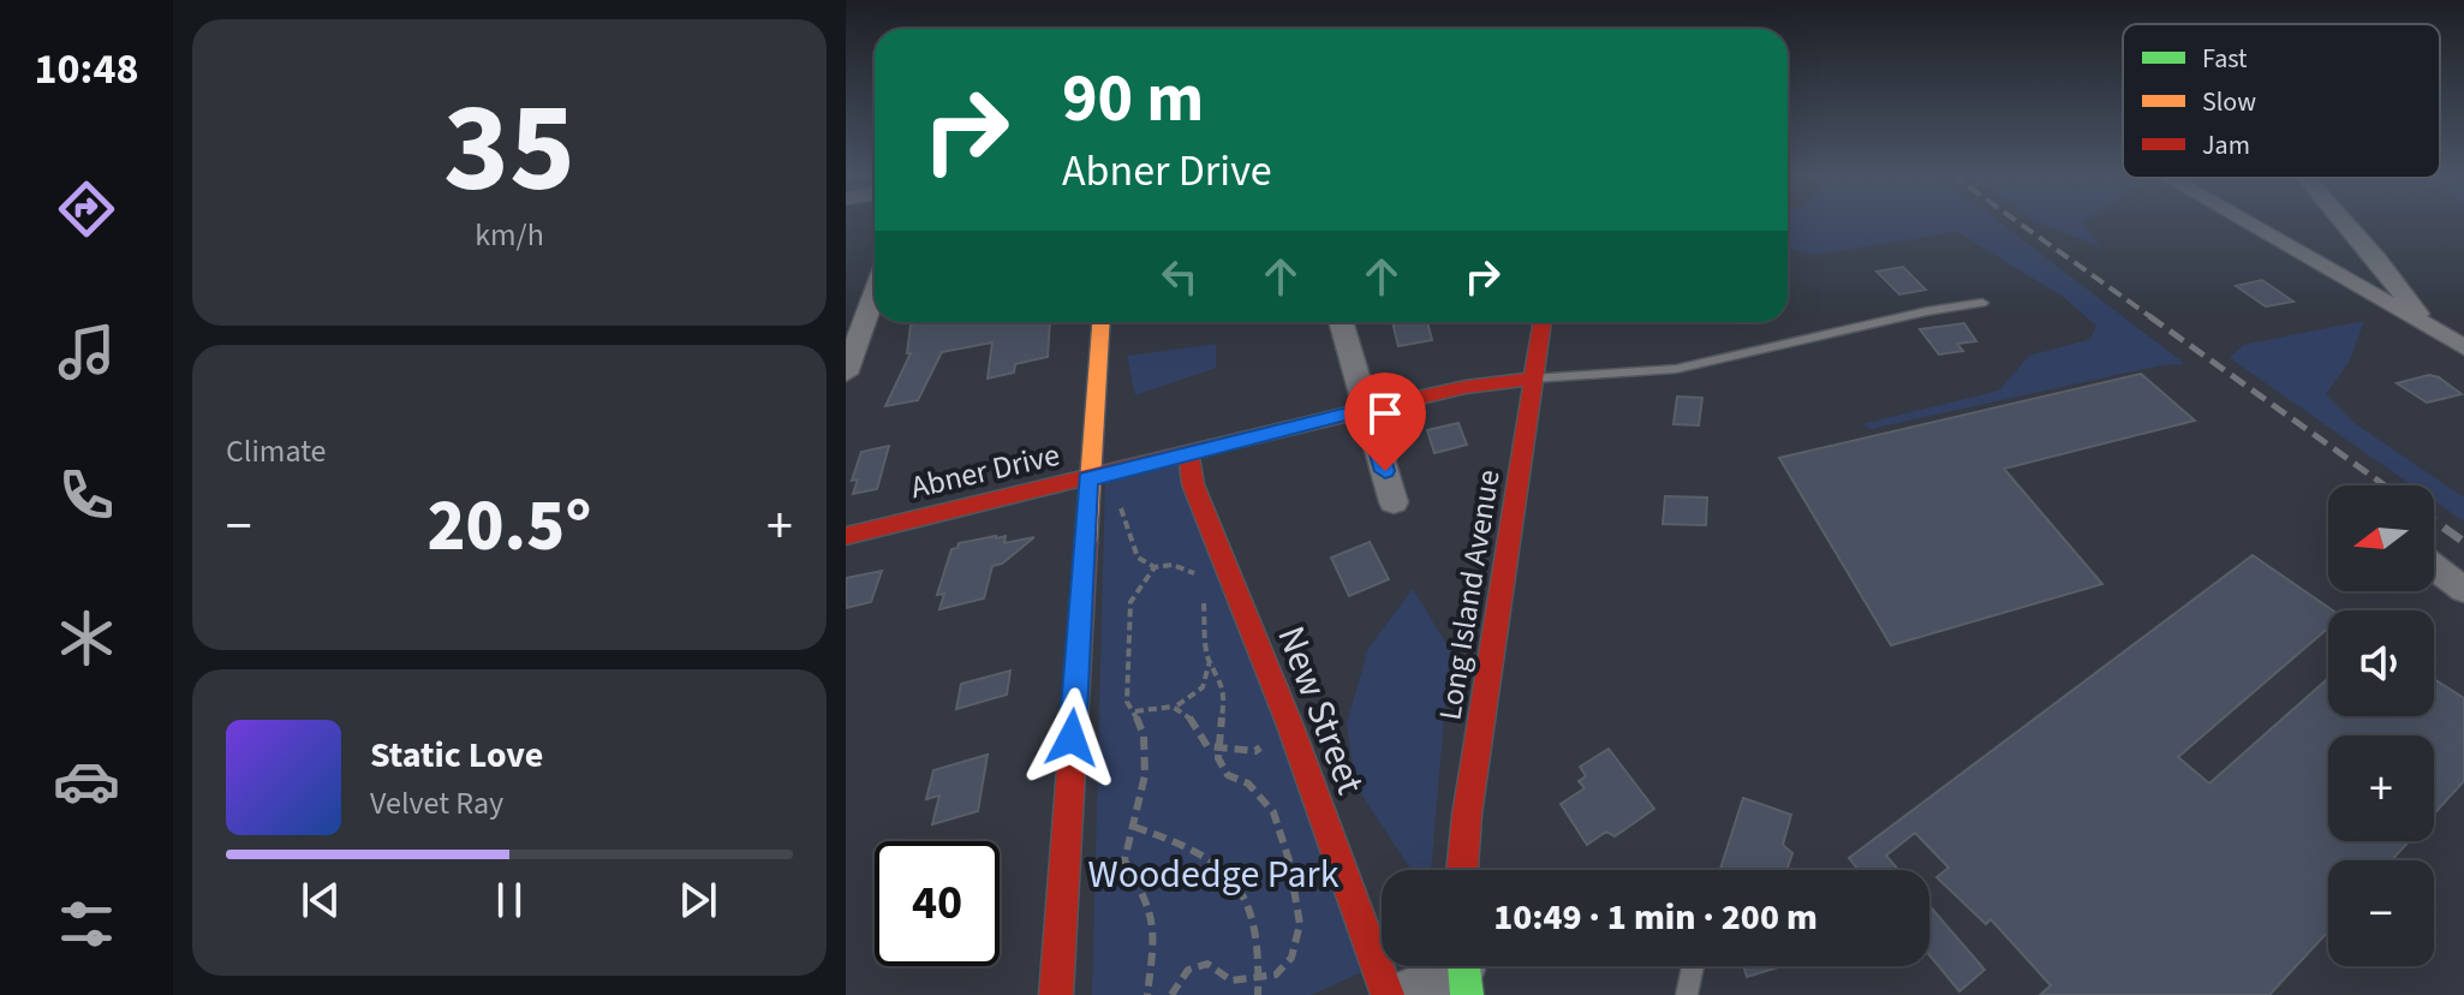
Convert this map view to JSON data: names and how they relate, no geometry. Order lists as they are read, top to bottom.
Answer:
{
  "streets": {
    "street": ["Abner Drive", "Long Island Avenue", "New Street"]
  },
  "crossings": [
    ["Abner Drive", "Long Island Avenue"],
    ["Abner Drive", "New Street"]
  ],
  "parks": ["Woodedge Park"],
  "legend": ["Fast", "Slow", "Jam"],
  "north": "left",
  "page": {
    "tabs": "10:48",
    "tile": [
      ["35", "km/h"],
      "Climate"
    ],
    "turn": ["90 m", "Abner Drive"],
    "map_buttons": ["+", "−"],
    "heat": ["−", "20.5°", "+"],
    "song": ["Static Love", "Velvet Ray"],
    "limit": "40",
    "trip": "10:49 · 1 min · 200 m"
  }
}
